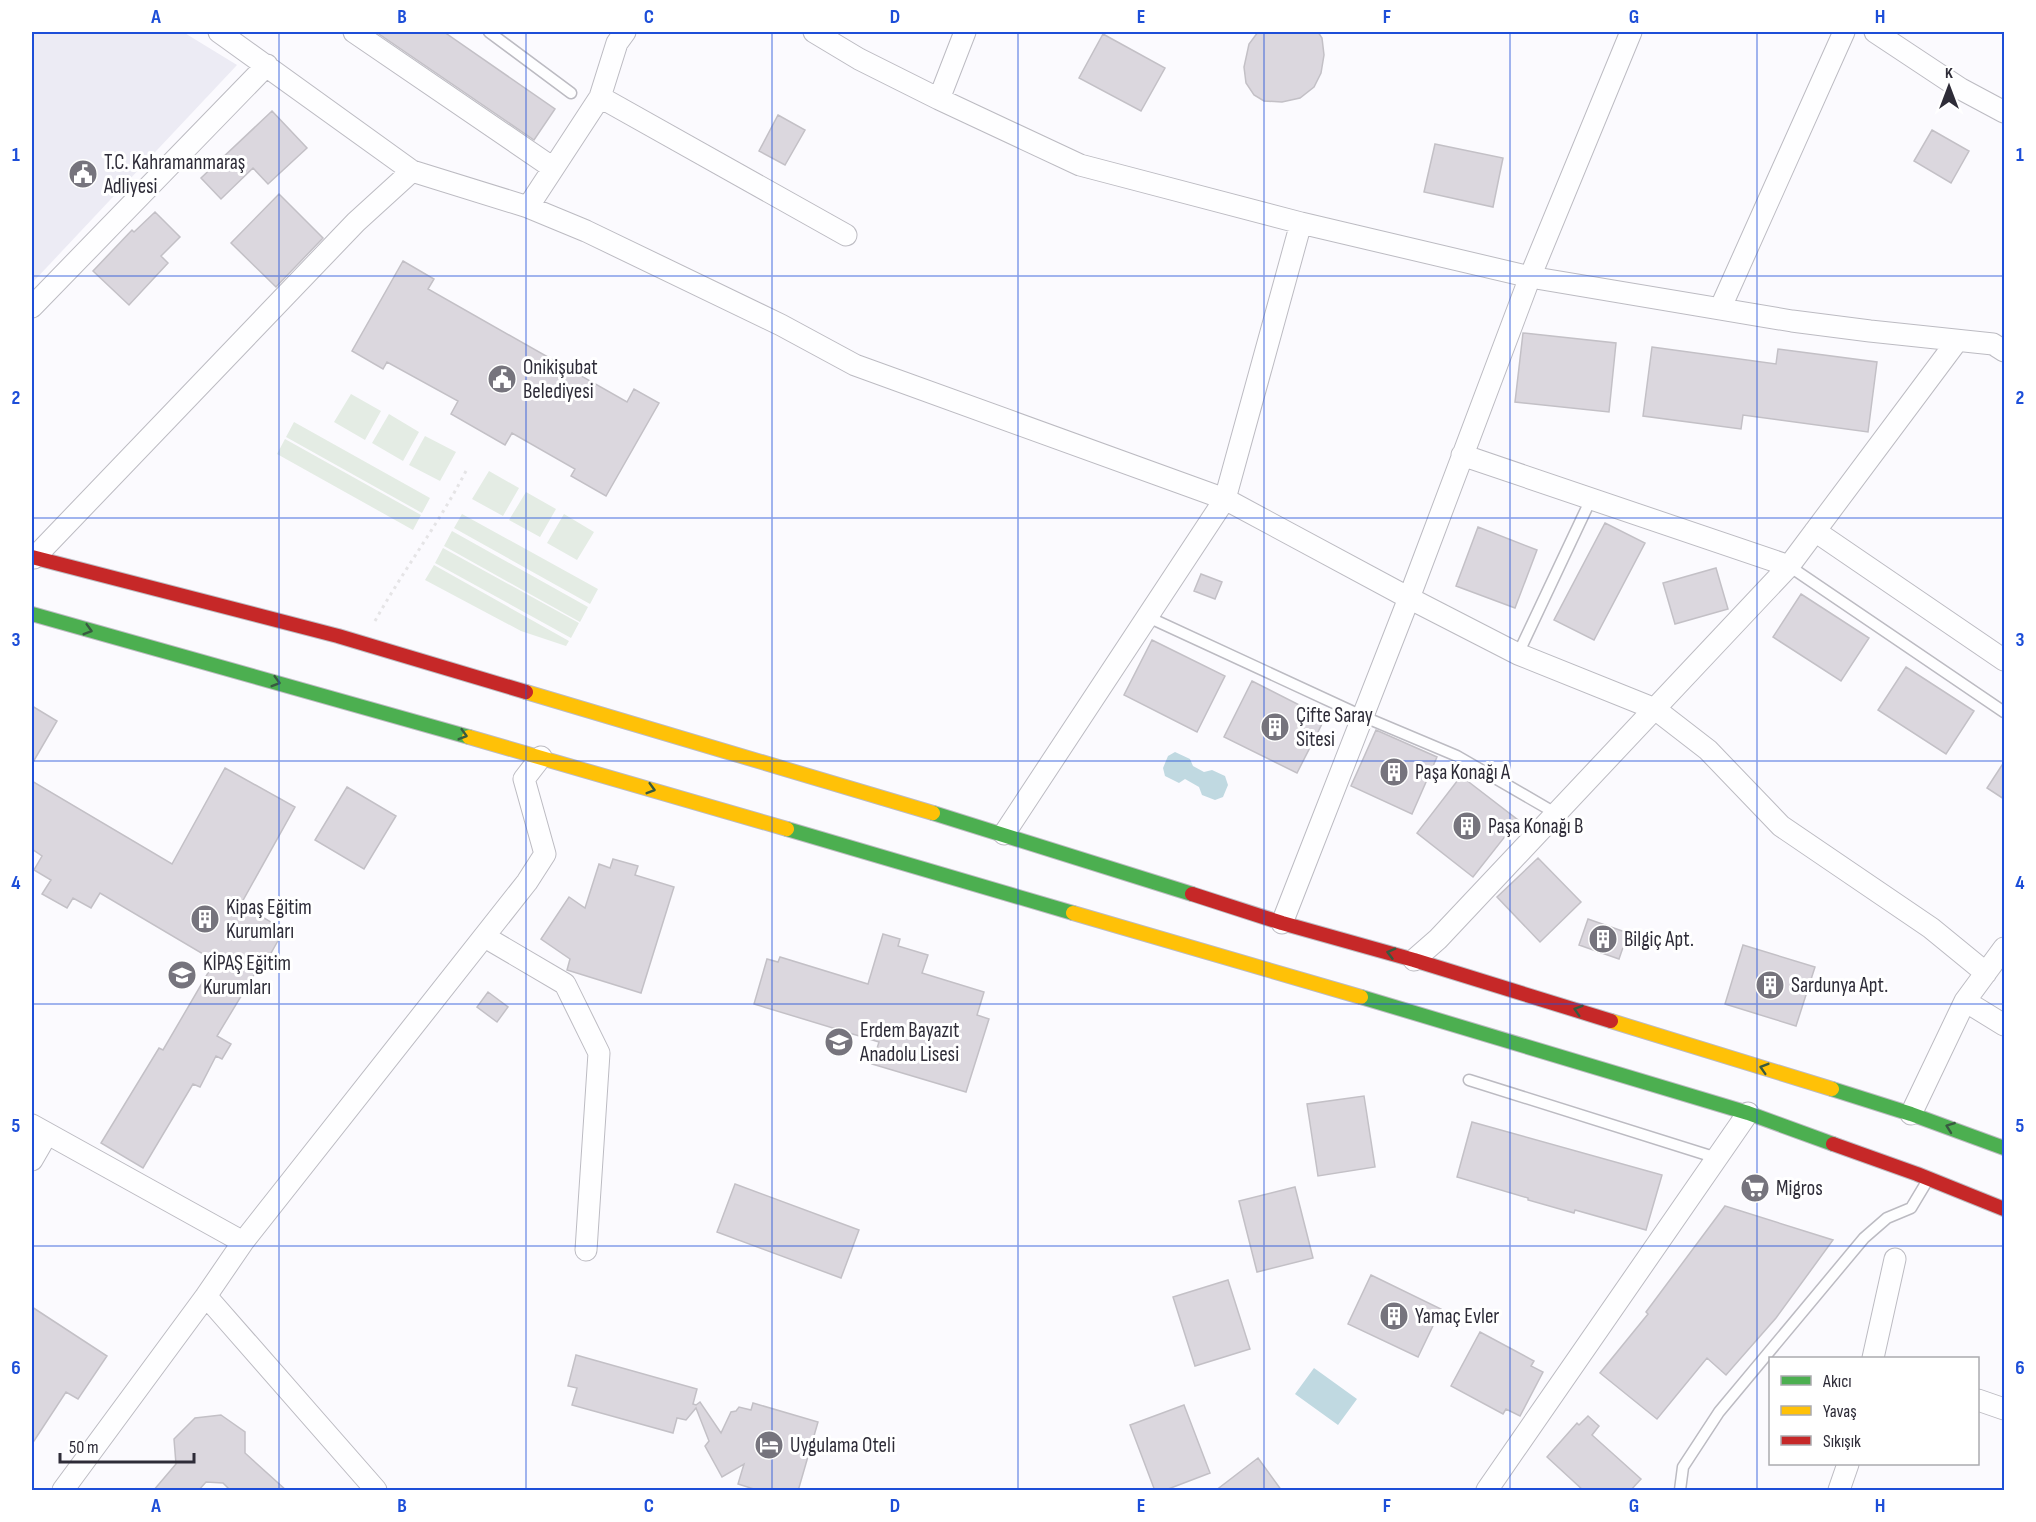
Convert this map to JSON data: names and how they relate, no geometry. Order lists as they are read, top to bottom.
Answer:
{
  "places": {
    "public building": ["T.C. Kahramanmaraş Adliyesi", "Onikişubat Belediyesi"],
    "building": [
      "Çifte Saray Sitesi",
      "Paşa Konağı A",
      "Paşa Konağı B",
      "Kipaş Eğitim Kurumları",
      "Bilgiç Apt.",
      "Sardunya Apt.",
      "Yamaç Evler"
    ],
    "school or university": ["KİPAŞ Eğitim Kurumları", "Erdem Bayazıt Anadolu Lisesi"],
    "supermarket": ["Migros"],
    "hotel": ["Uygulama Oteli"]
  },
  "legend": ["Akıcı", "Yavaş", "Sıkışık"],
  "scale_bar": "50 m",
  "north": "top",
  "grid": {
    "columns": [
      "A",
      "B",
      "C",
      "D",
      "E",
      "F",
      "G",
      "H"
    ],
    "rows": [
      "1",
      "2",
      "3",
      "4",
      "5",
      "6"
    ]
  }
}
